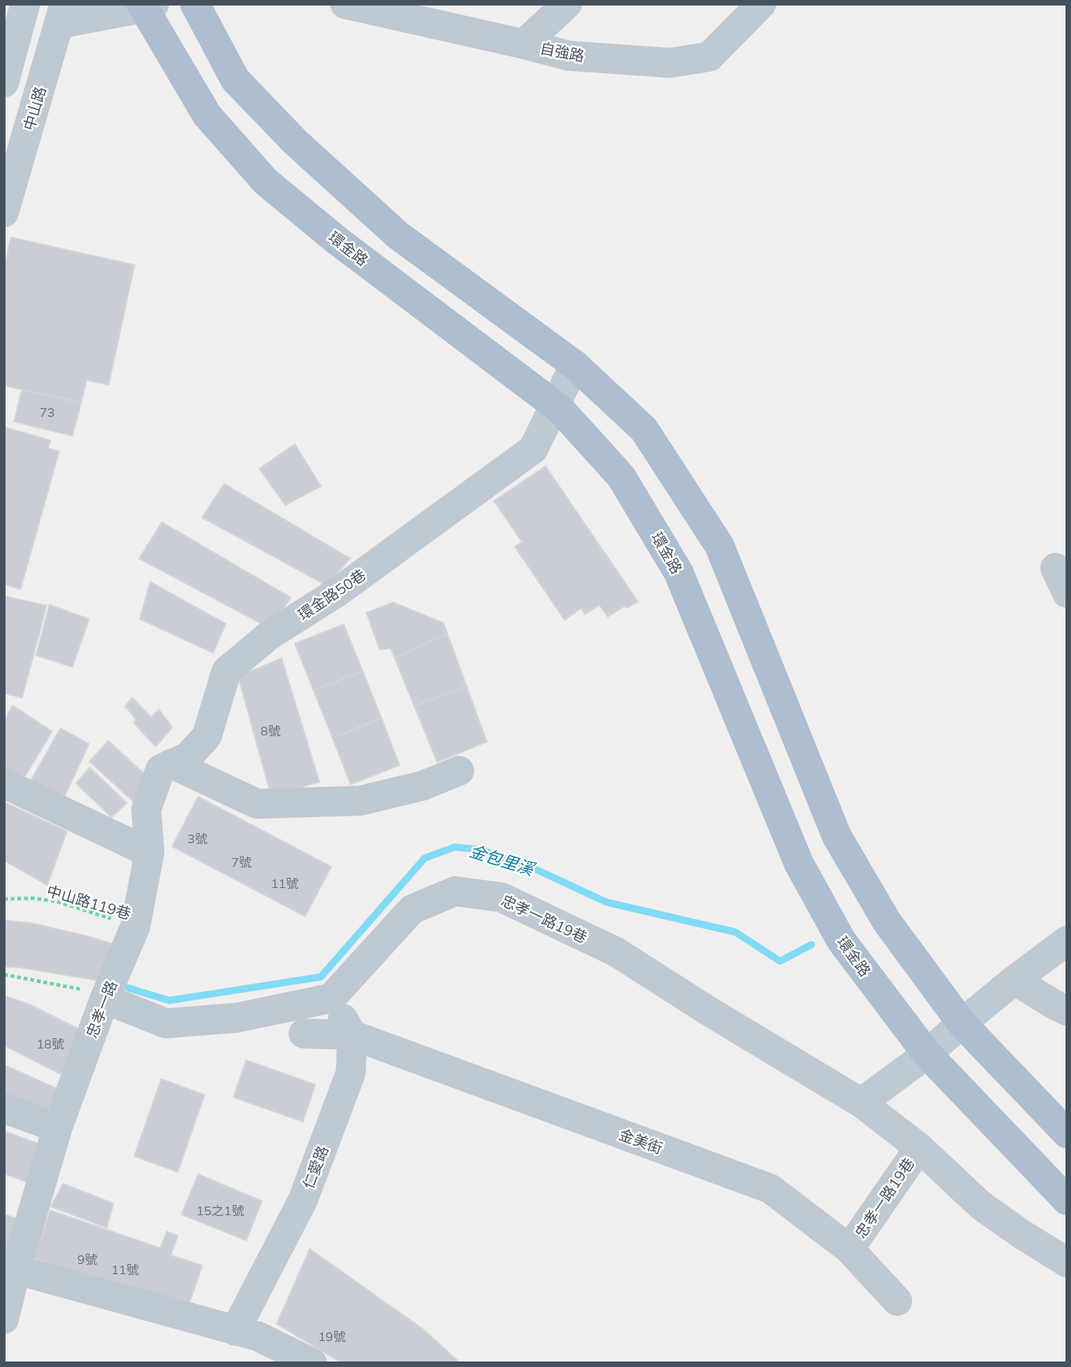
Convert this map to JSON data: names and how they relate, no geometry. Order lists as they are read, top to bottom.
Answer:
{
  "streets": {
    "main road": ["環金路"],
    "street": [
      "自強路",
      "中山路",
      "環金路50巷",
      "忠孝一路19巷",
      "忠孝一路",
      "金美街",
      "仁愛路"
    ],
    "path": ["中山路119巷"]
  },
  "crossings": [
    ["環金路", "環金路50巷"],
    ["環金路50巷", "忠孝一路"],
    ["中山路119巷", "忠孝一路"],
    ["忠孝一路19巷", "金美街"],
    ["金美街", "仁愛路"]
  ],
  "water": ["金包里溪"],
  "house_numbers": [
    "73",
    "8號",
    "3號",
    "7號",
    "11號",
    "18號",
    "15之1號",
    "9號",
    "11號",
    "19號"
  ]
}
